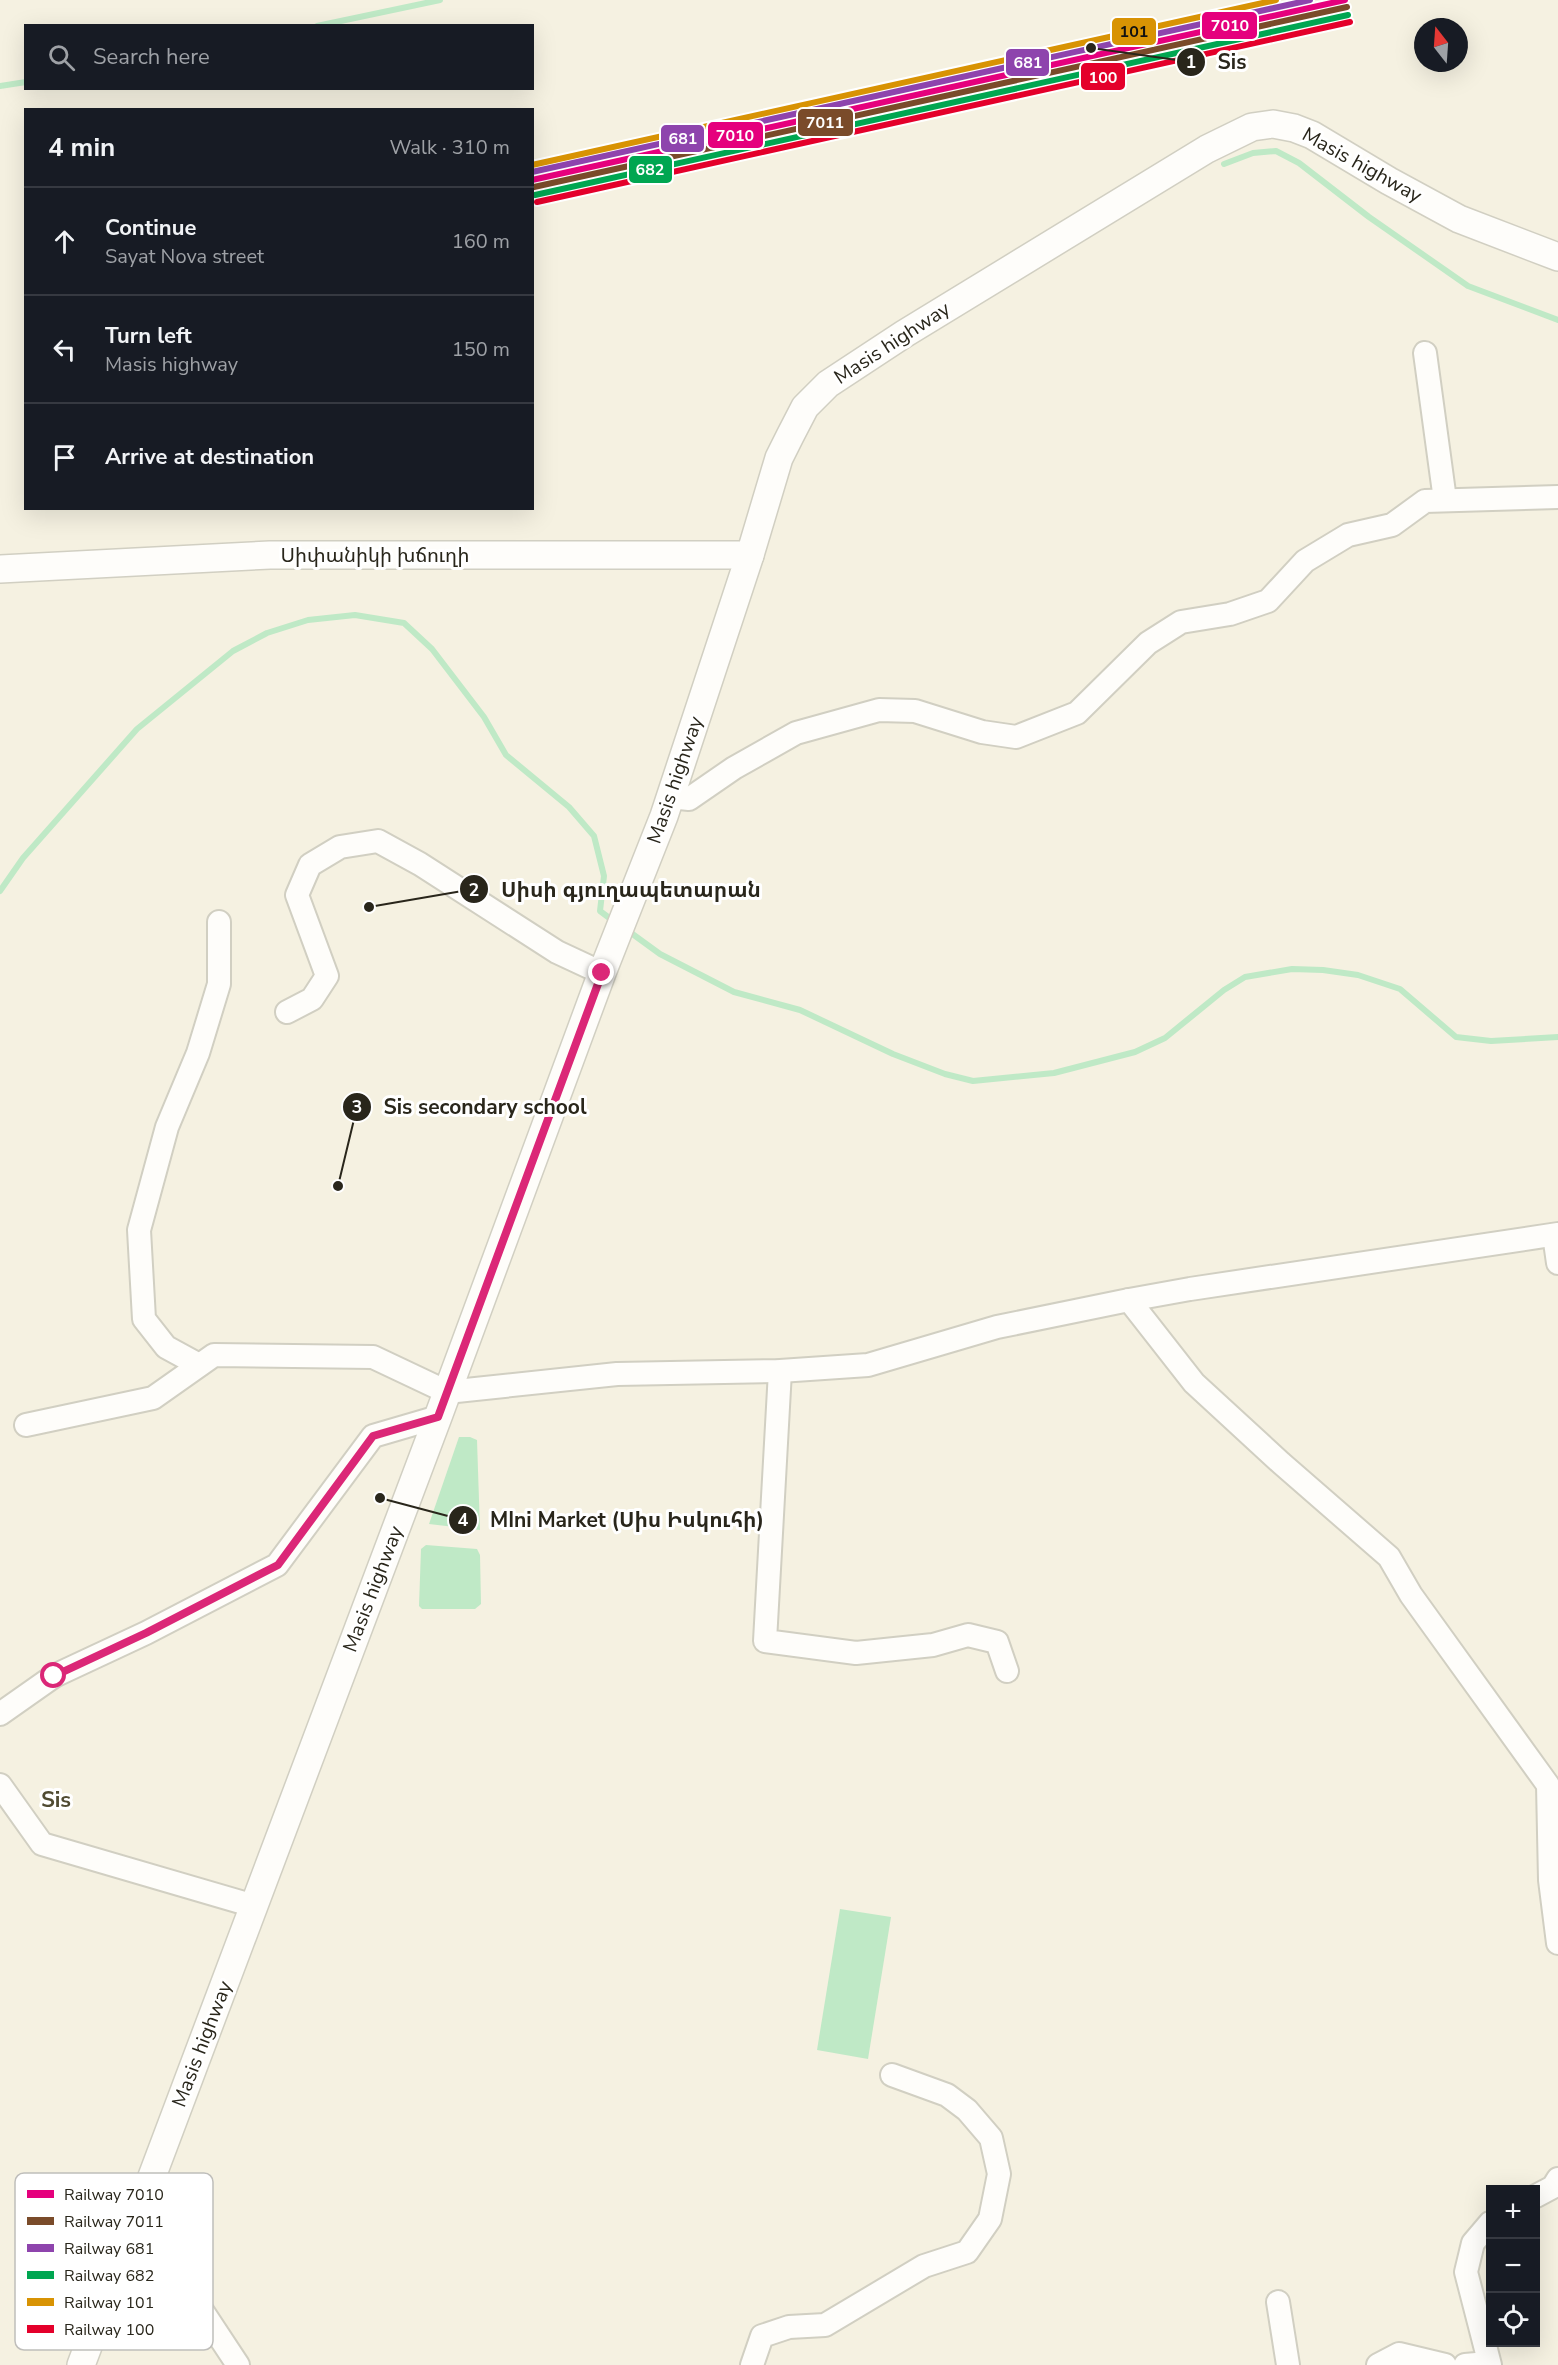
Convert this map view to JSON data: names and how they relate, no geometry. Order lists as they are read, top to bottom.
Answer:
{
  "streets": {
    "main road": ["Masis highway", "Սիփանիկի խճուղի"]
  },
  "crossings": [
    ["Masis highway", "Սիփանիկի խճուղի"]
  ],
  "districts": ["Sis"],
  "places": [
    "Sis",
    "Սիսի գյուղապետարան",
    "Sis secondary school",
    "MIni Market (Սիս Իսկուհի)"
  ],
  "lines": [
    "rail line 7010",
    "rail line 681",
    "rail line 101",
    "rail line 7011",
    "rail line 682",
    "rail line 100"
  ],
  "legend": [
    "Railway 7010",
    "Railway 7011",
    "Railway 681",
    "Railway 682",
    "Railway 101",
    "Railway 100"
  ],
  "north": "top",
  "page": {
    "search": "Search here",
    "heading": ["4 min", "Walk · 310 m"],
    "list": [
      ["Continue", "Sayat Nova street", "160 m"],
      ["Turn left", "Masis highway", "150 m"],
      "Arrive at destination"
    ],
    "map_buttons": ["+", "−"]
  }
}
